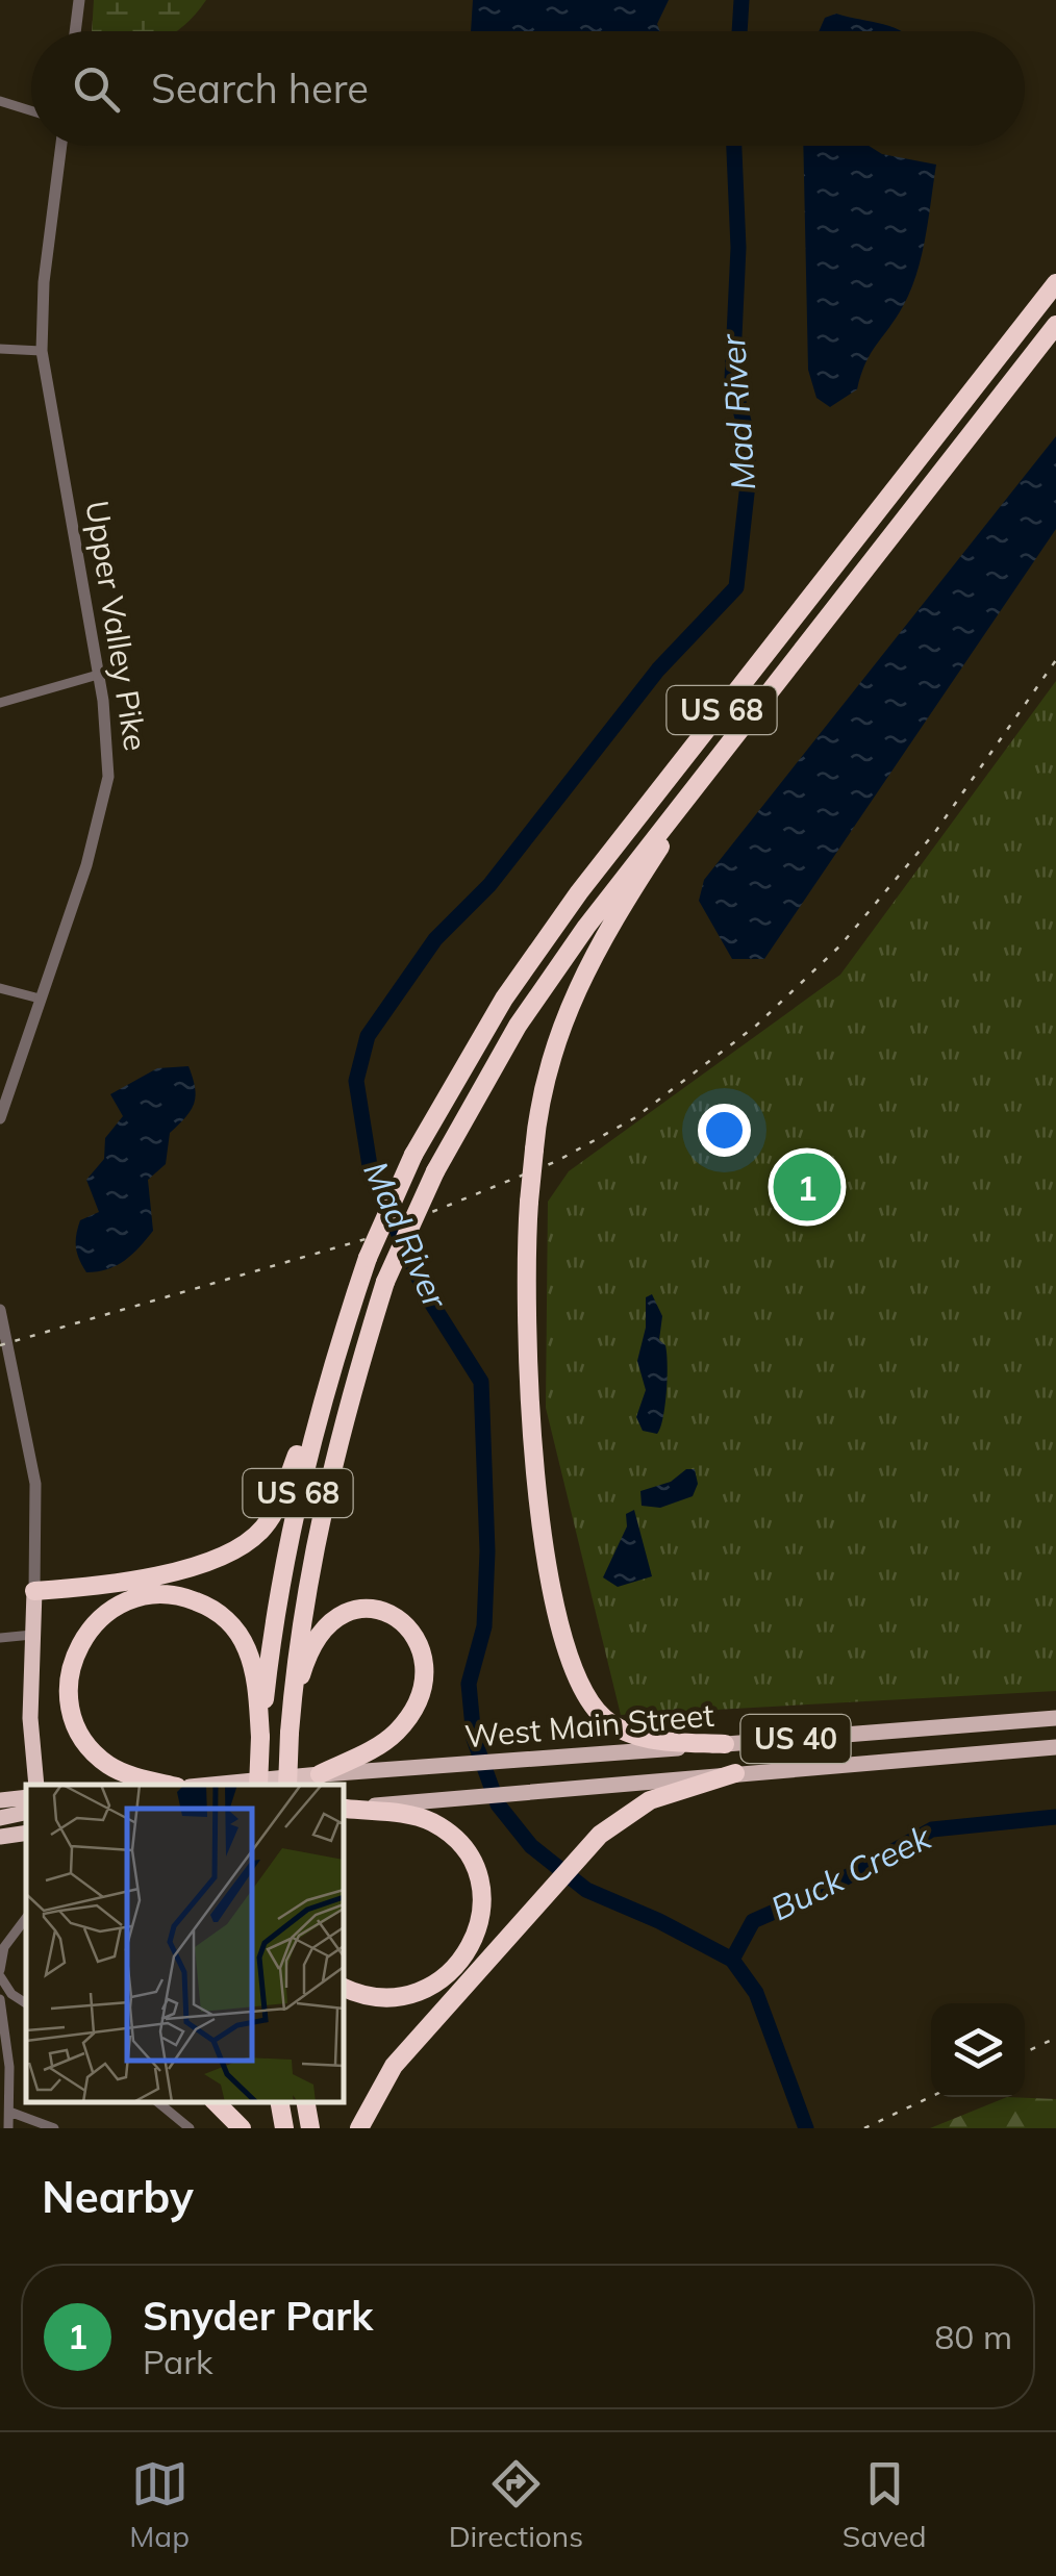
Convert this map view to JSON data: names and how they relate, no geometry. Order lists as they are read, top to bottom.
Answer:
{
  "streets": {
    "highway": ["US 68", "West Main Street", "US 40"],
    "street": ["Upper Valley Pike"]
  },
  "water": ["Mad River", "Buck Creek"],
  "page": {
    "search": "Search here",
    "pins": "1",
    "heading": "Nearby",
    "list": [
      {
        "mark": "1",
        "name": "Snyder Park",
        "note": "Park",
        "value": "80 m"
      }
    ],
    "nav": ["Map", "Directions", "Saved"]
  }
}
